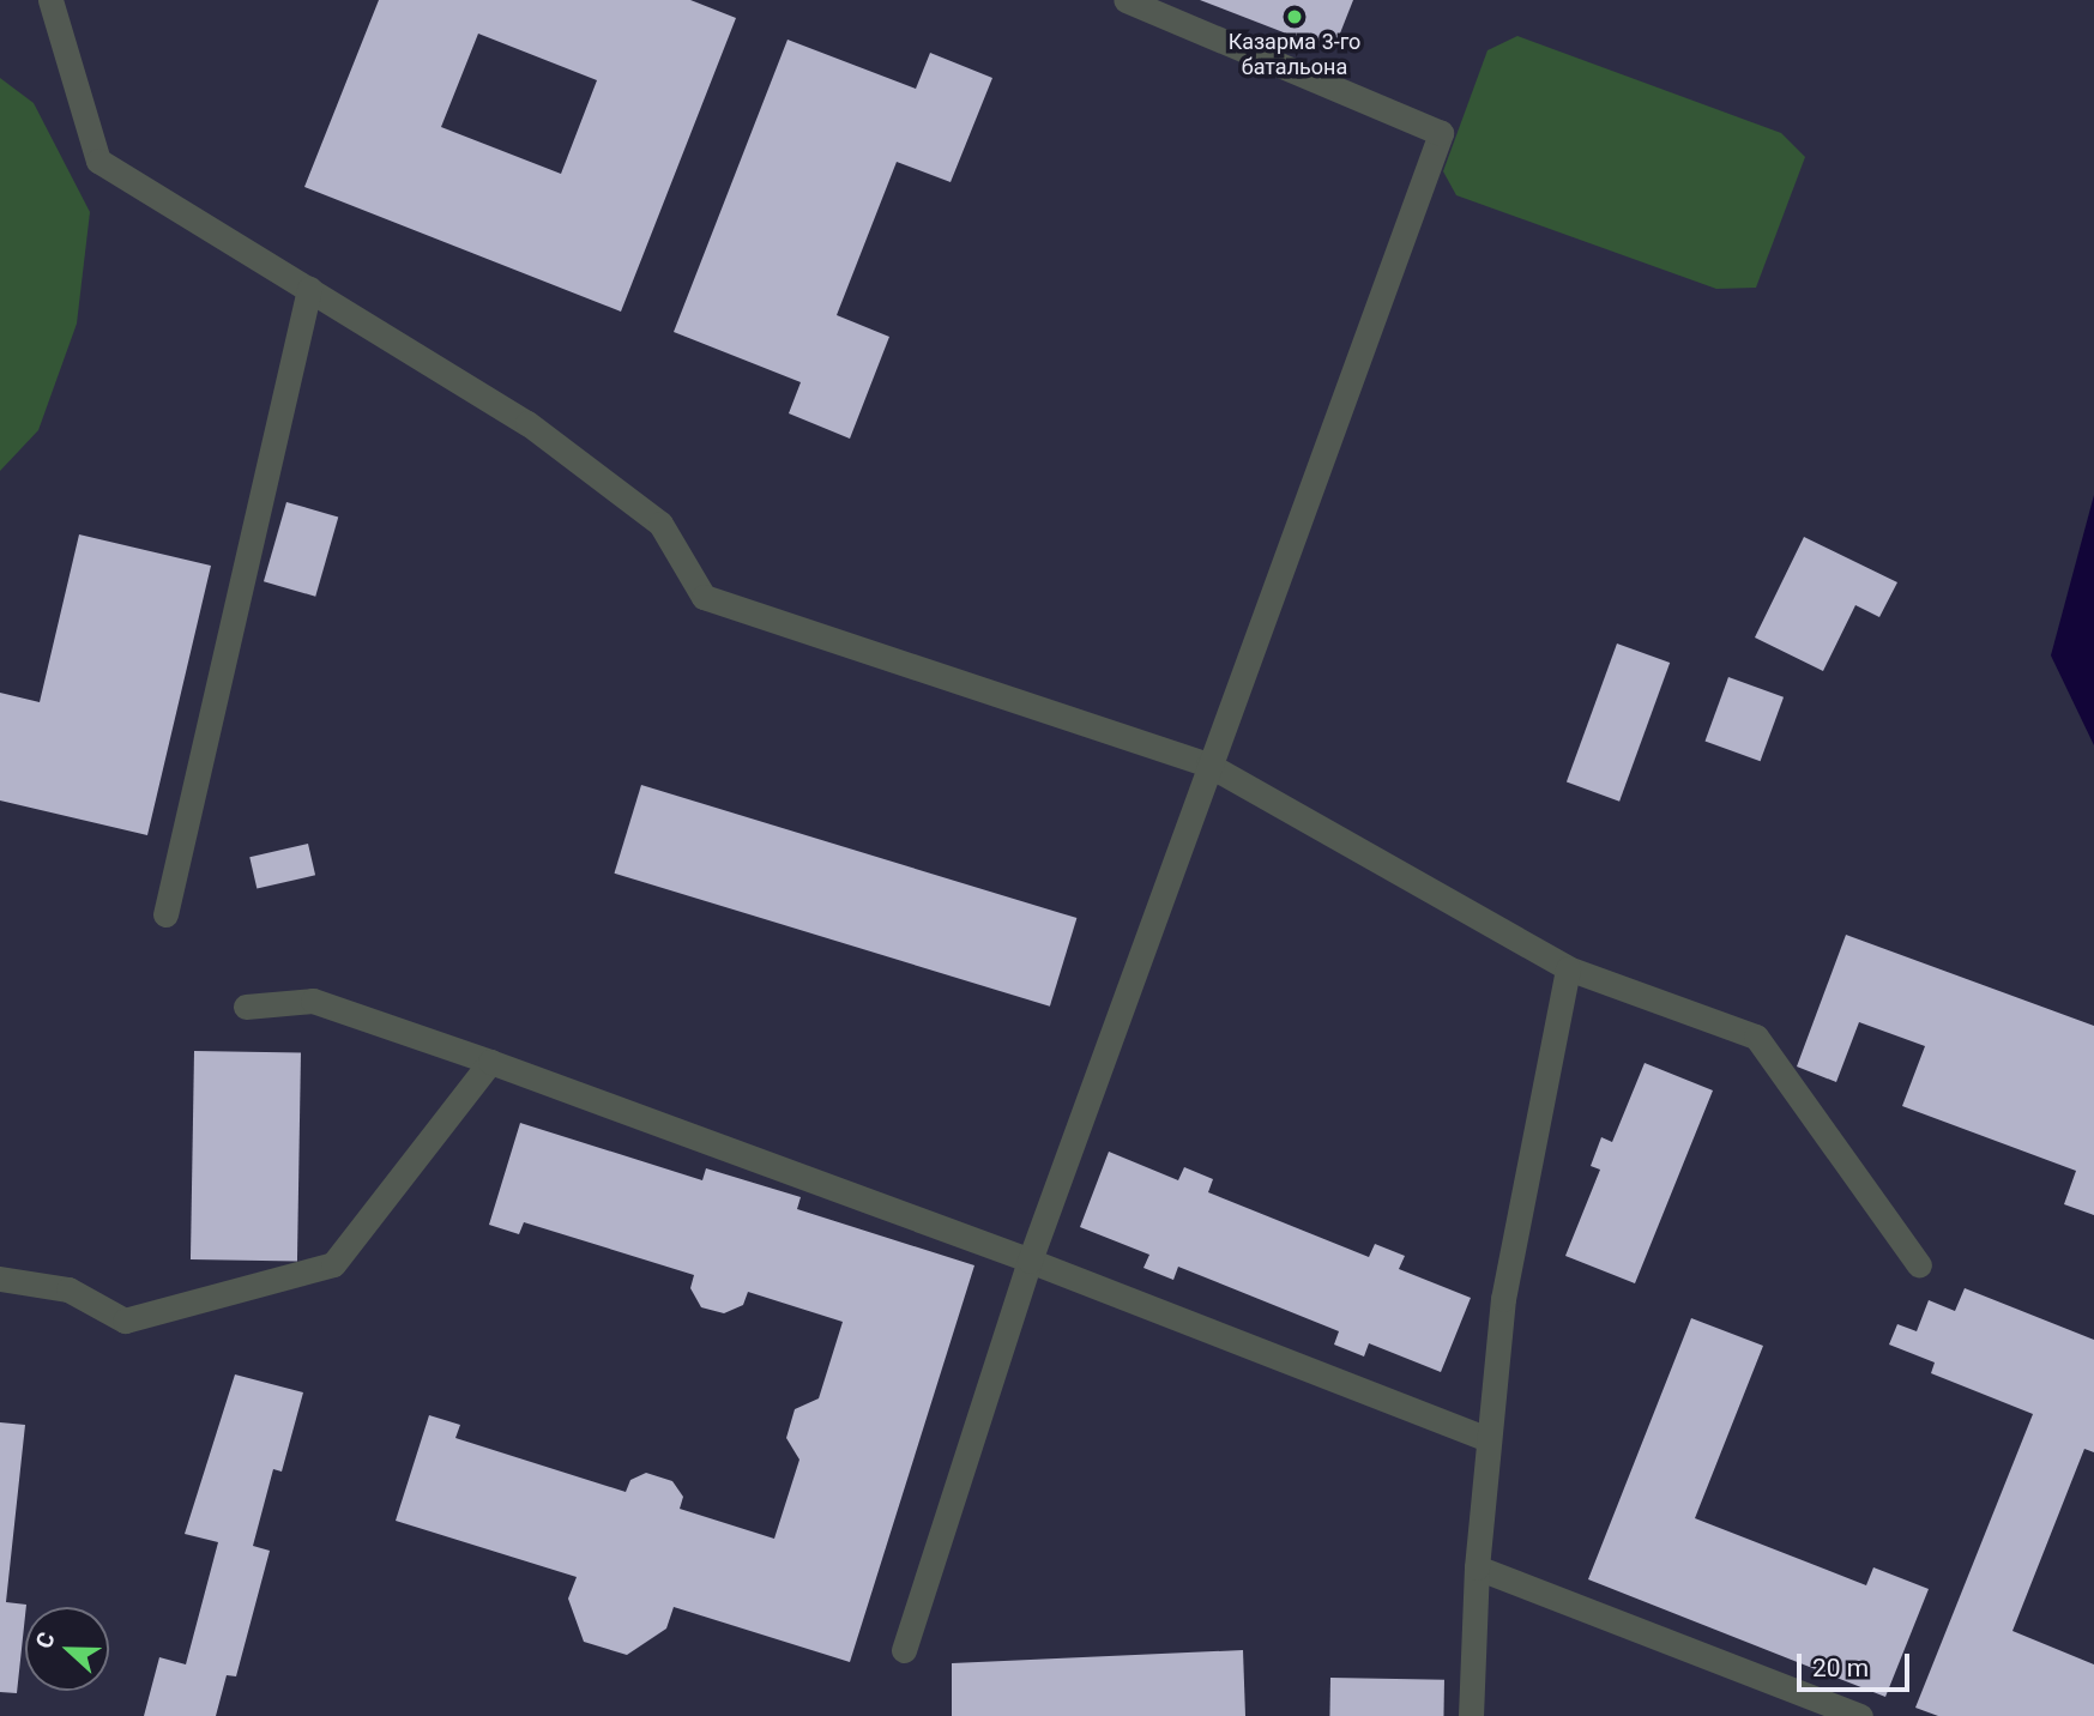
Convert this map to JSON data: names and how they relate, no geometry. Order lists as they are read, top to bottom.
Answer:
{
  "places": ["Казарма 3-го батальона"],
  "scale_bar": "20 m",
  "north": "left"
}
